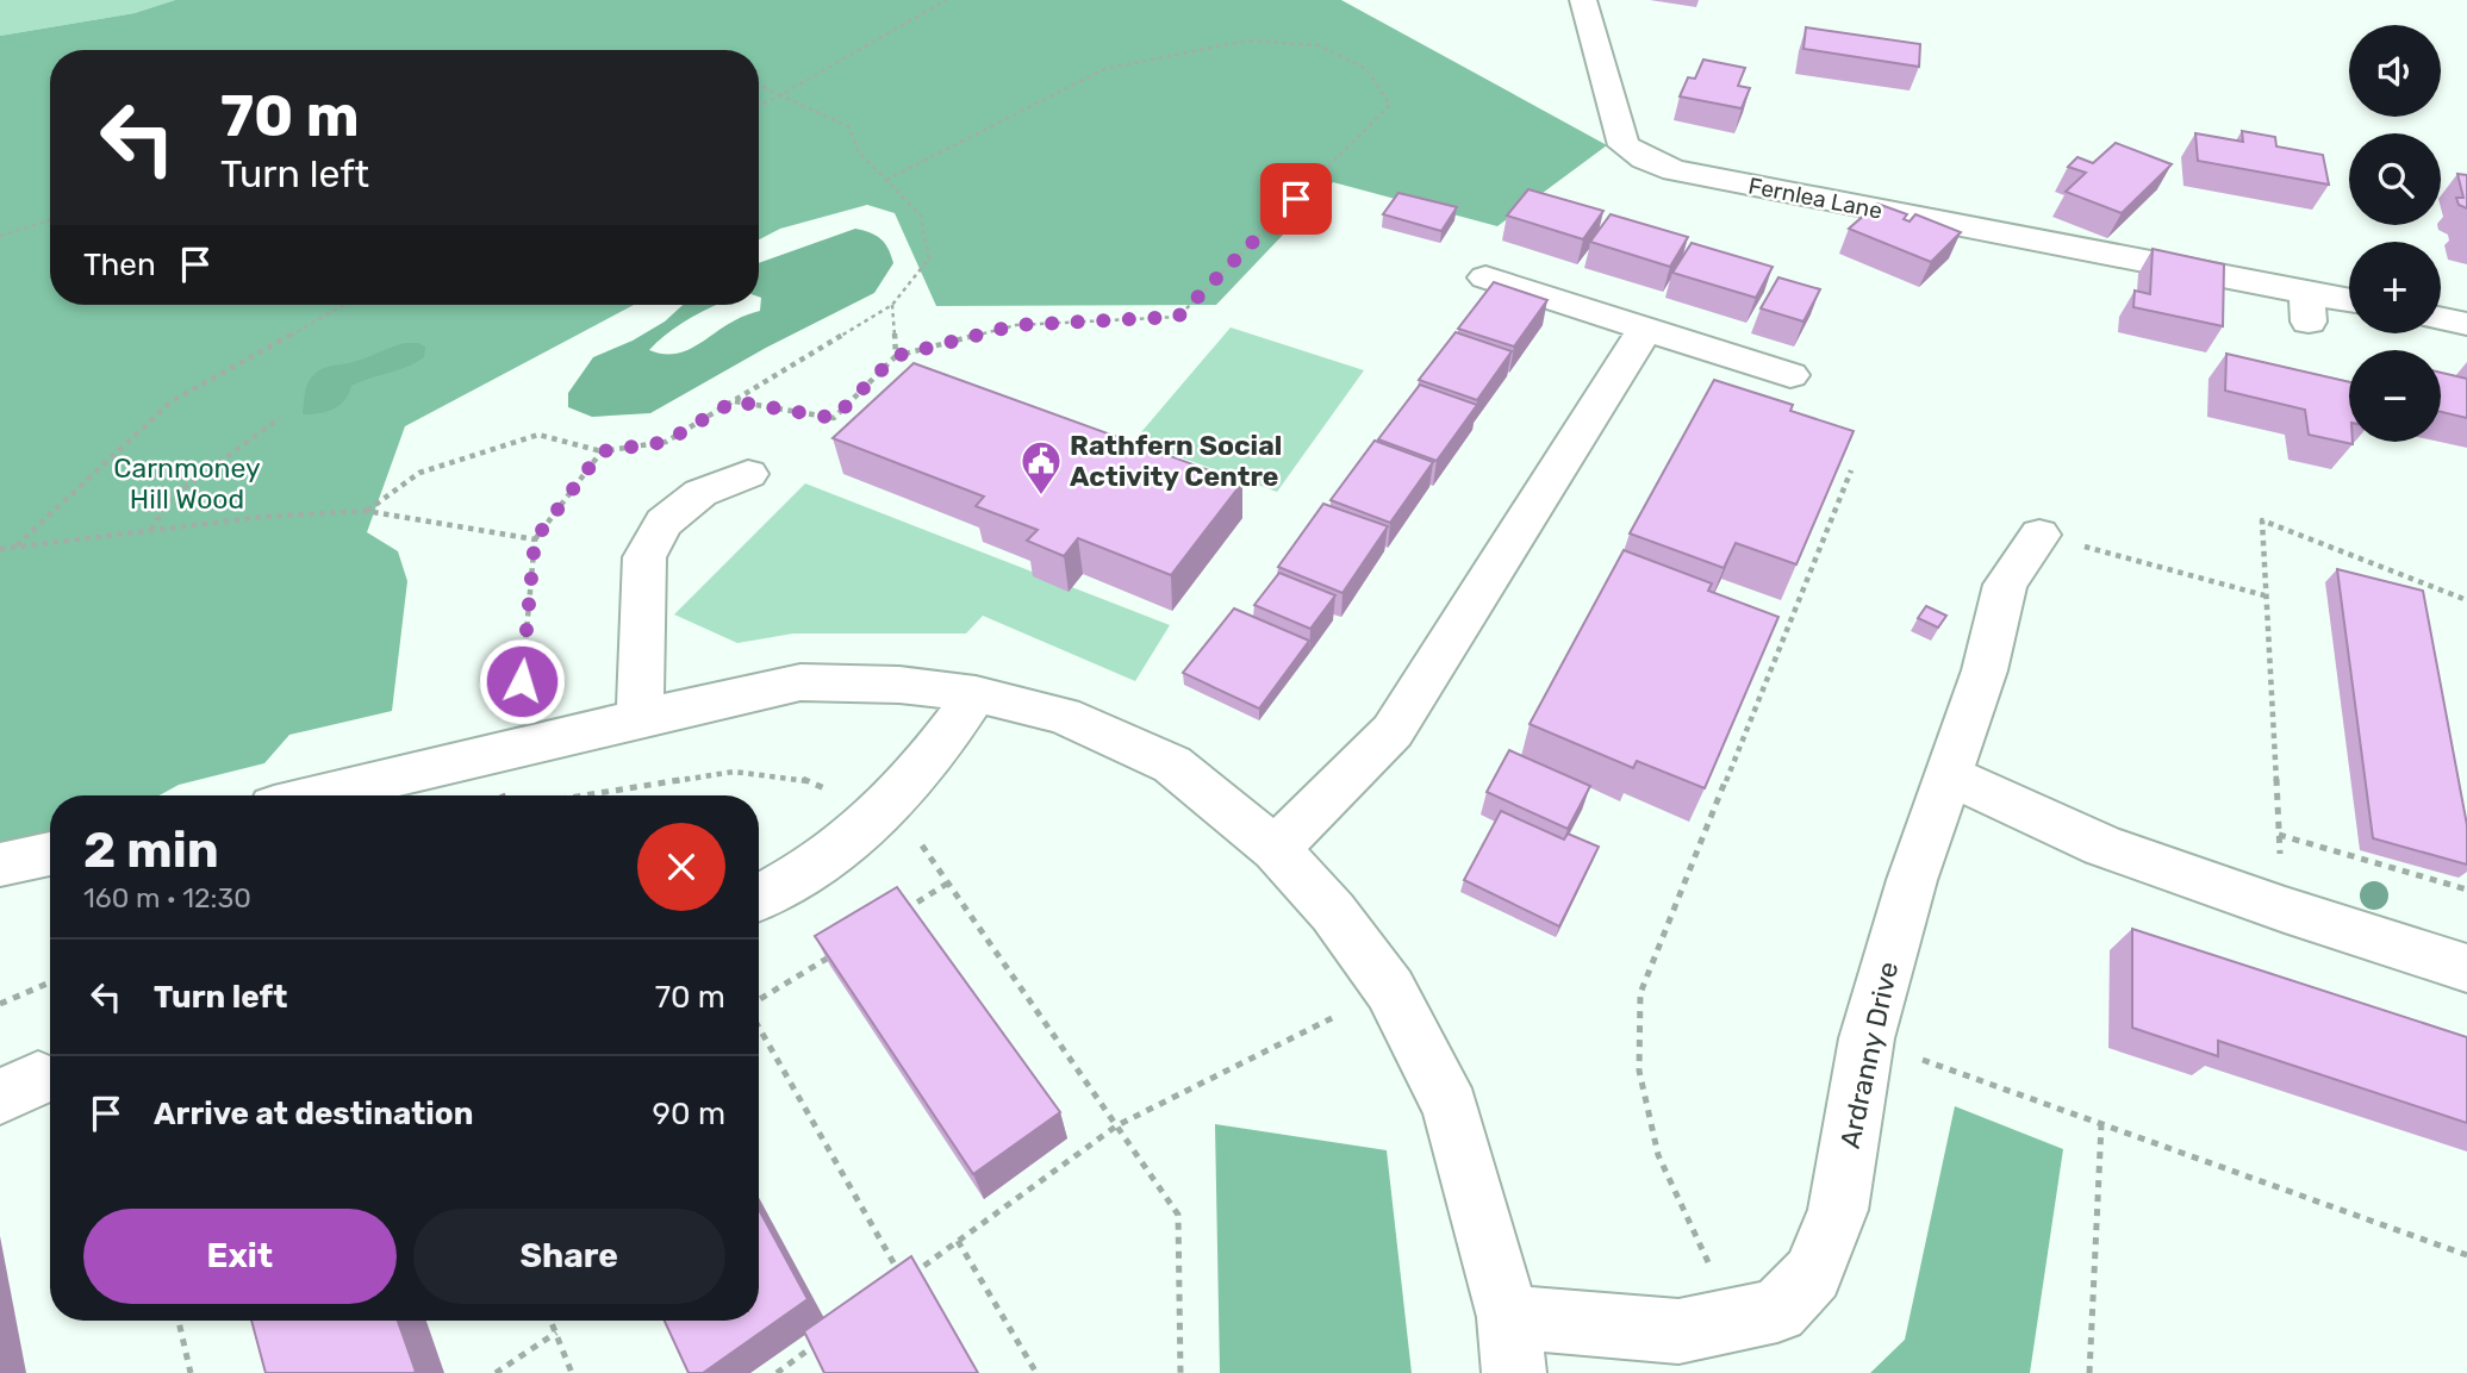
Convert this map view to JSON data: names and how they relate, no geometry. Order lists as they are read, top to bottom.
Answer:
{
  "streets": {
    "street": ["Fernlea Lane", "Ardranny Drive"]
  },
  "parks": ["Carnmoney Hill Wood"],
  "places": {
    "public building": ["Rathfern Social Activity Centre"]
  },
  "page": {
    "map_buttons": ["+", "−"],
    "turn": ["70 m", "Turn left"],
    "then": "Then",
    "heading": ["2 min", "160 m · 12:30"],
    "list": [
      {
        "name": "Turn left",
        "value": "70 m"
      },
      {
        "name": "Arrive at destination",
        "value": "90 m"
      }
    ],
    "buttons": ["Exit", "Share"]
  }
}
